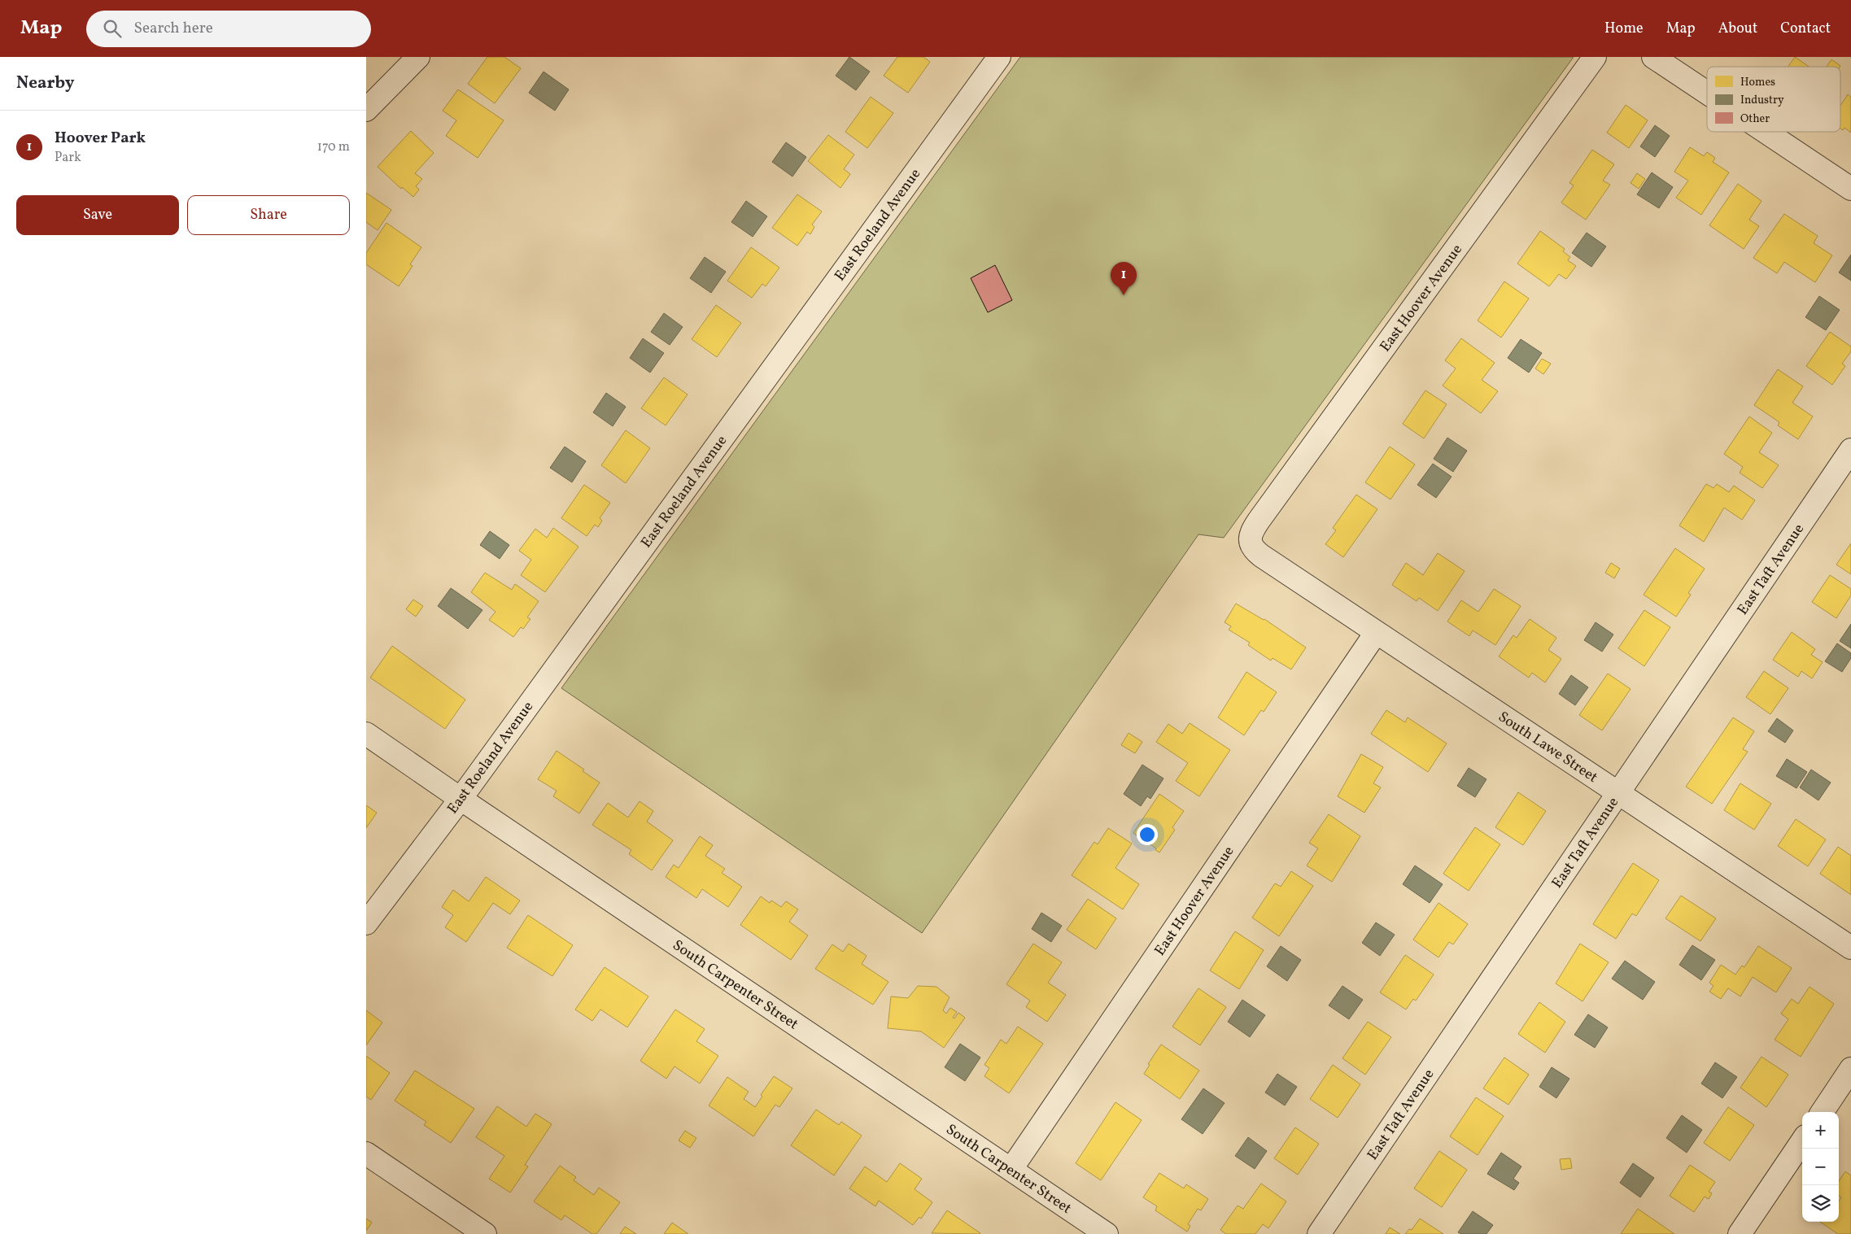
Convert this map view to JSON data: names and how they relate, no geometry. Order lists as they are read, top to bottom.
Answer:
{
  "streets": {
    "street": [
      "East Roeland Avenue",
      "East Hoover Avenue",
      "East Taft Avenue",
      "South Lawe Street",
      "South Carpenter Street"
    ]
  },
  "crossings": [
    ["East Roeland Avenue", "South Carpenter Street"],
    ["East Hoover Avenue", "South Lawe Street"],
    ["East Hoover Avenue", "South Carpenter Street"],
    ["East Taft Avenue", "South Lawe Street"]
  ],
  "legend": ["Homes", "Industry", "Other"],
  "page": {
    "header": "Map",
    "search": "Search here",
    "nav": [
      "Home",
      "Map",
      "About",
      "Contact"
    ],
    "heading": "Nearby",
    "list": [
      {
        "mark": "1",
        "name": "Hoover Park",
        "note": "Park",
        "value": "170 m"
      }
    ],
    "buttons": ["Save", "Share"],
    "pins": "1",
    "map_buttons": ["+", "−"]
  }
}
